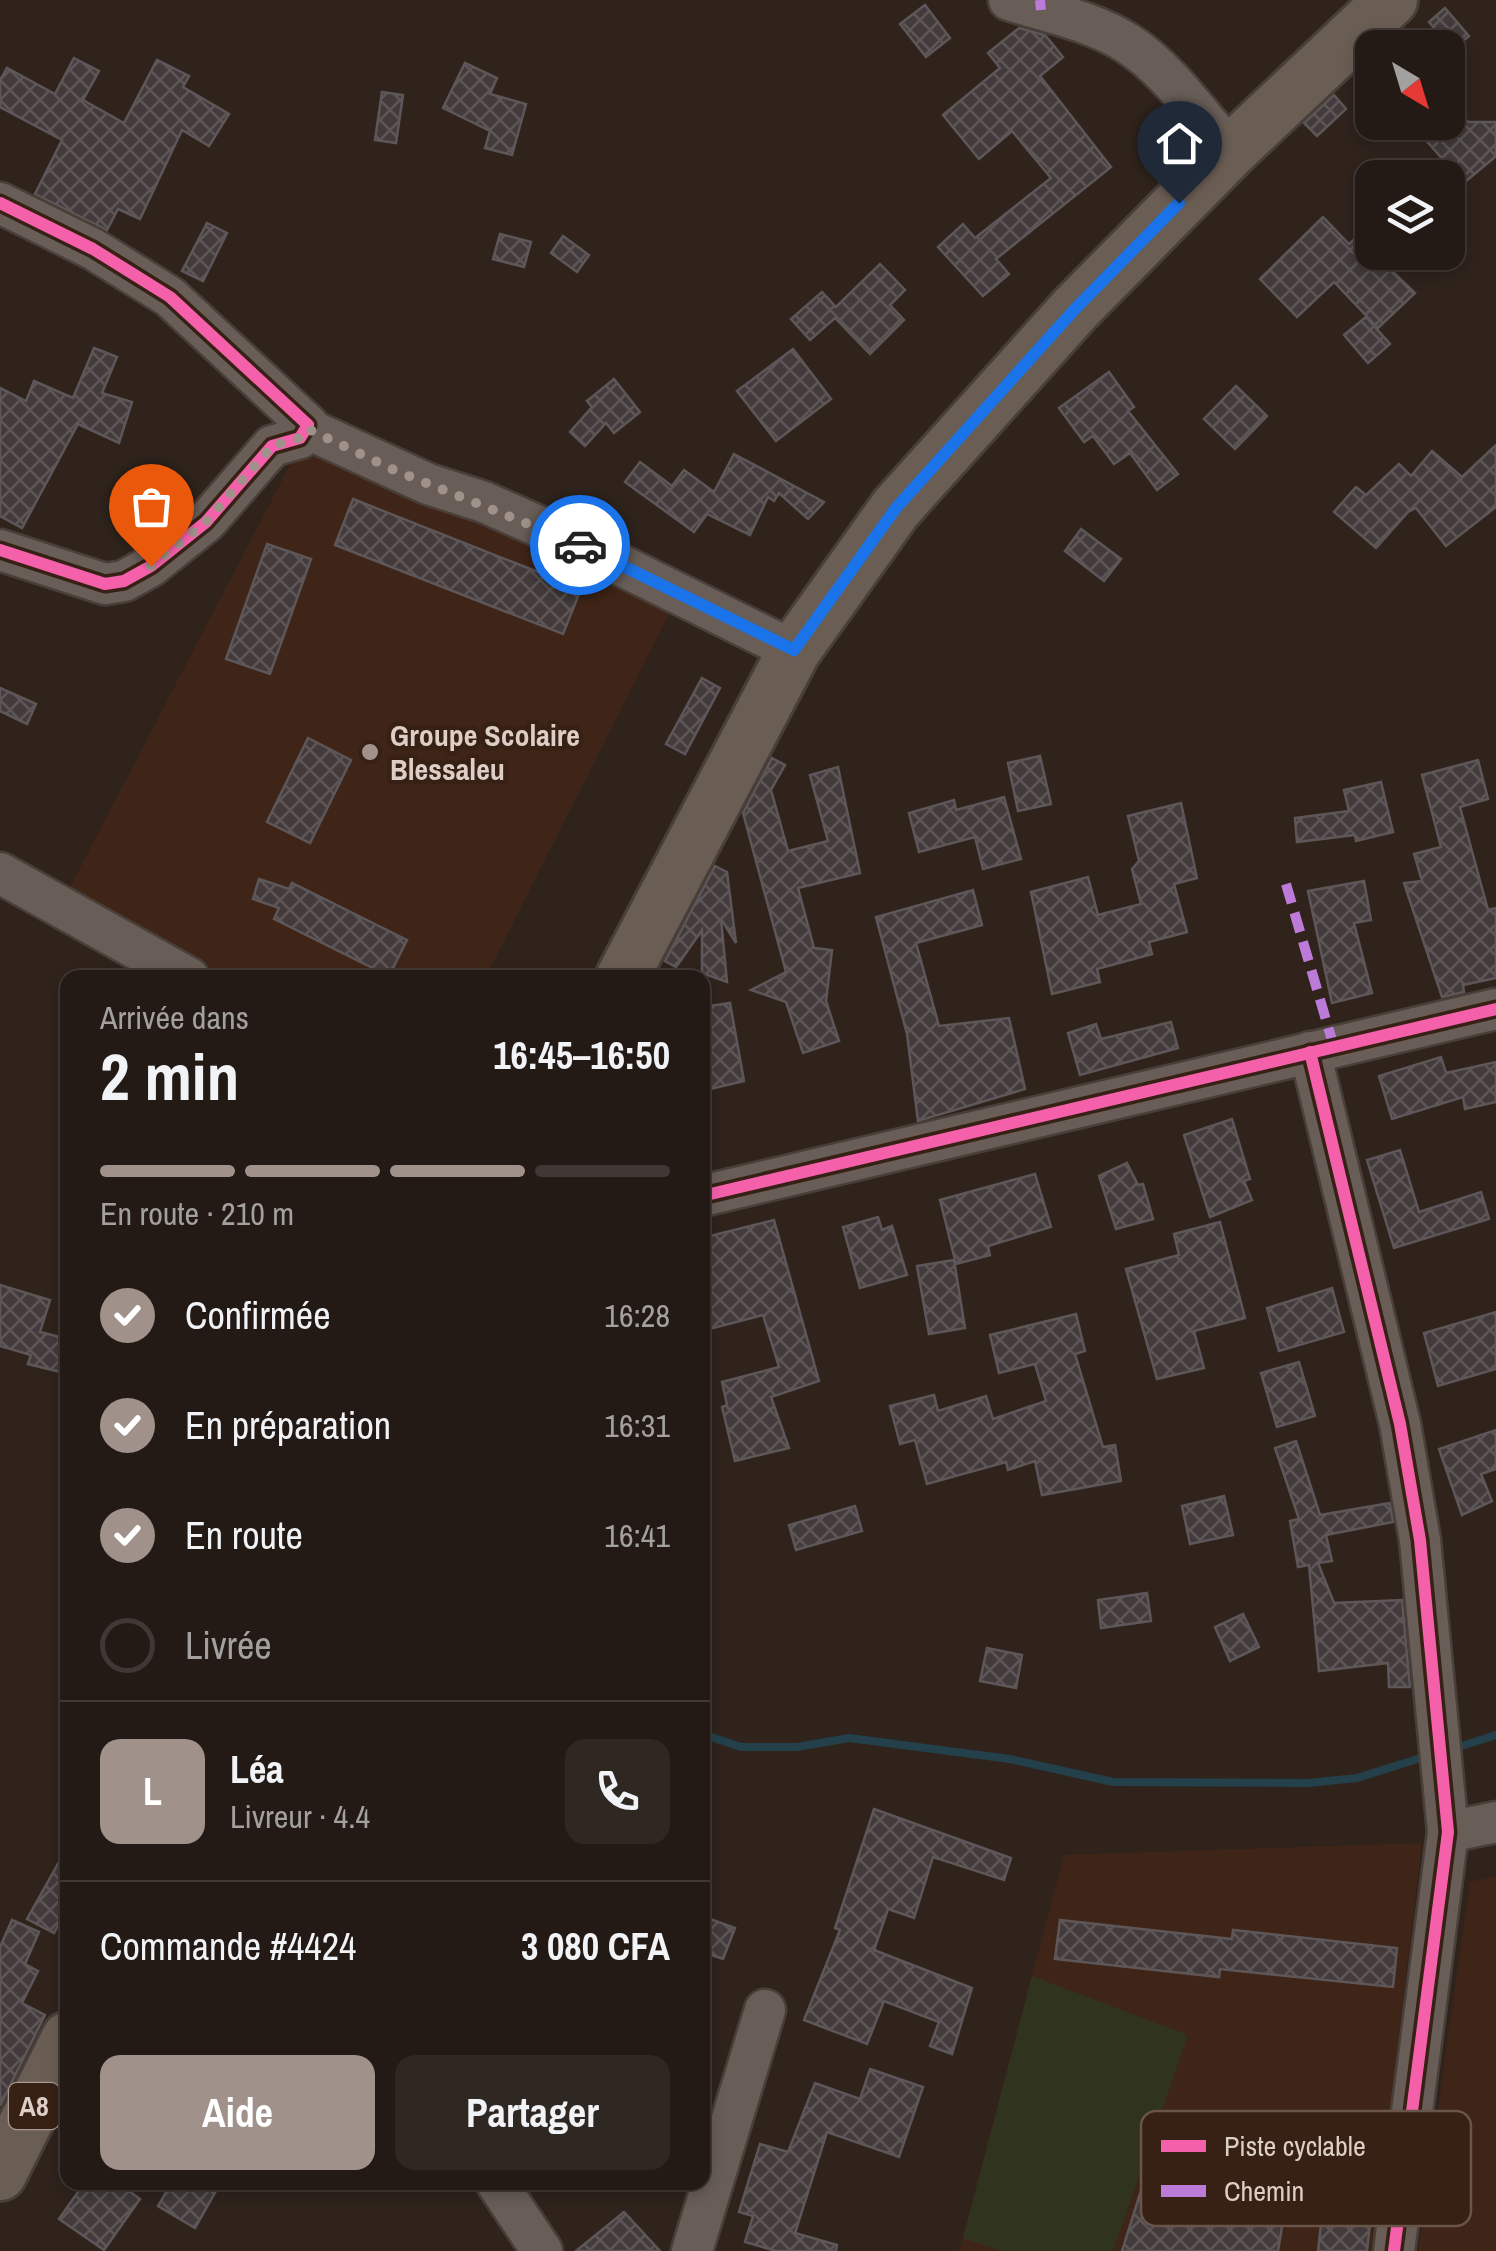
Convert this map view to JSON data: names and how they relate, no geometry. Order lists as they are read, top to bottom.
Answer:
{
  "streets": {
    "main road": ["A8"]
  },
  "places": ["Groupe Scolaire Blessaleu"],
  "legend": ["Piste cyclable", "Chemin"],
  "north": "bottom right",
  "page": {
    "heading": ["2 min", "Arrivée dans", "16:45–16:50"],
    "panel": [
      "Léa",
      "Livreur · 4.4",
      "Commande #4424",
      "3 080 CFA"
    ],
    "bar": "En route · 210 m",
    "list": [
      ["Confirmée", "16:28"],
      ["En préparation", "16:31"],
      ["En route", "16:41"],
      "Livrée"
    ],
    "round": "L",
    "buttons": ["Aide", "Partager"]
  }
}
